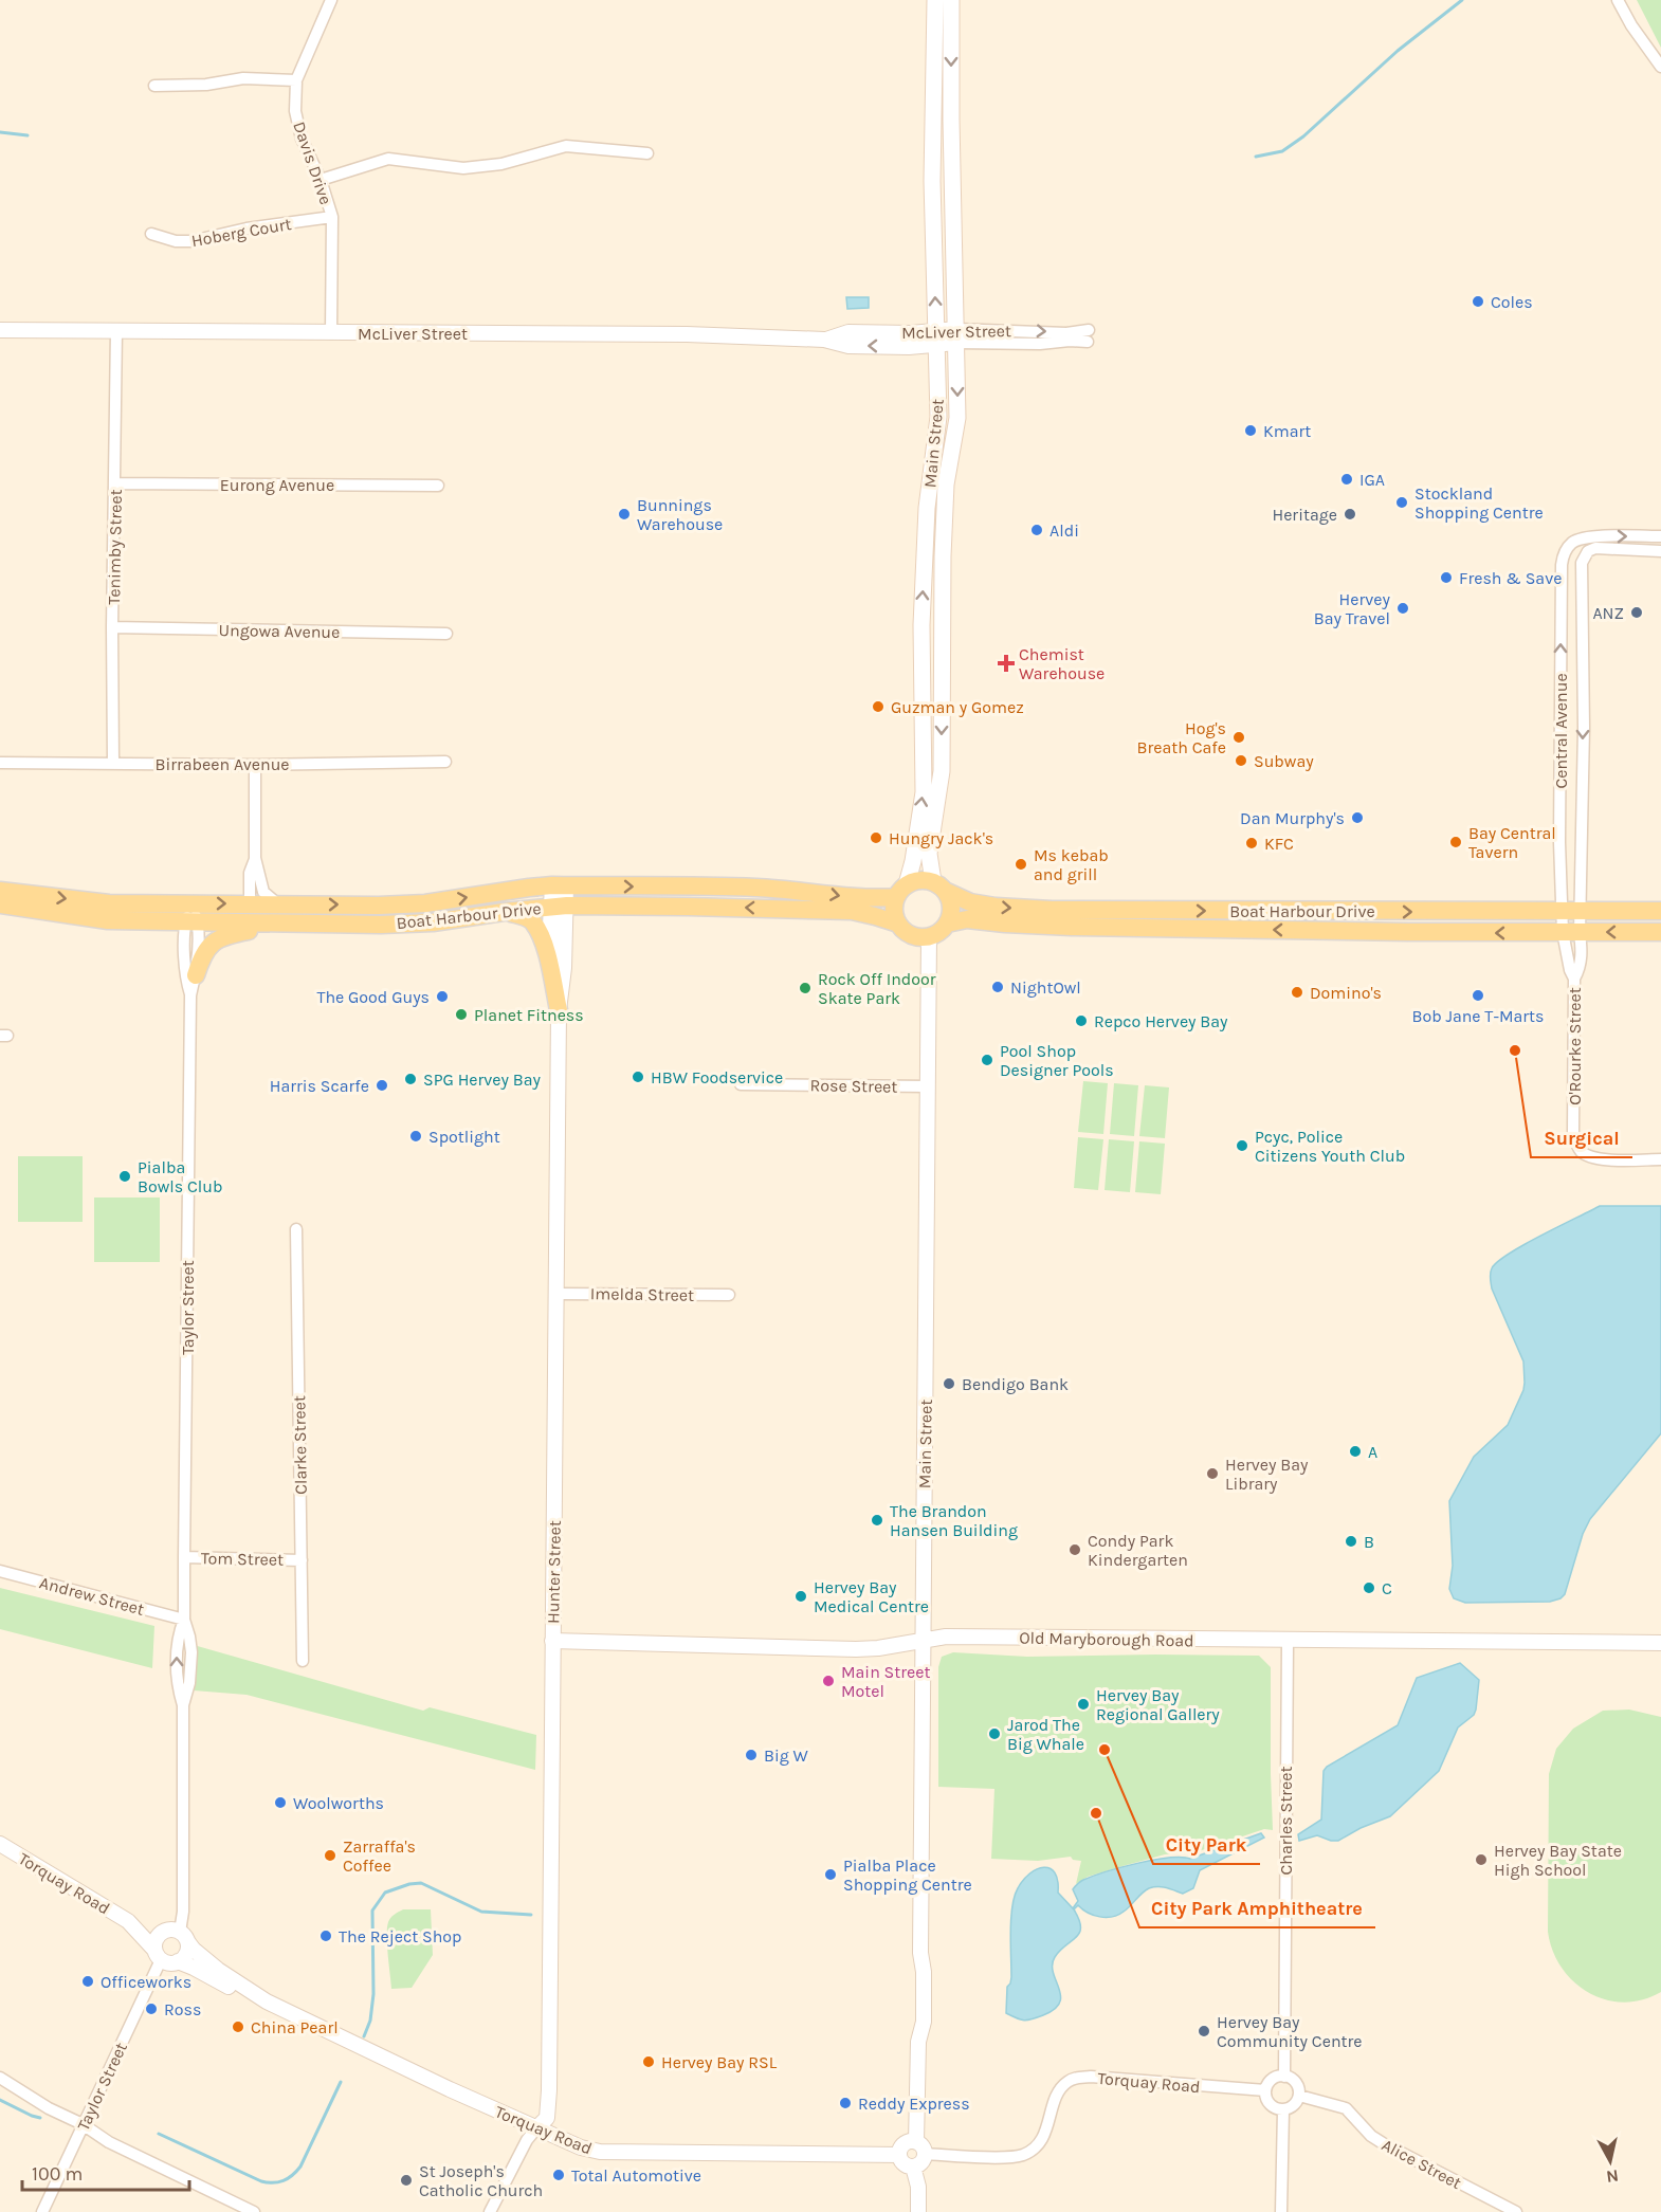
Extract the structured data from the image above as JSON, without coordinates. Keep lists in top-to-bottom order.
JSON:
{
  "streets": {
    "main road": ["Main Street", "Boat Harbour Drive"],
    "street": [
      "Davis Drive",
      "Hoberg Court",
      "McLiver Street",
      "Eurong Avenue",
      "Tenimby Street",
      "Ungowa Avenue",
      "Central Avenue",
      "Birrabeen Avenue",
      "O'Rourke Street",
      "Rose Street",
      "Imelda Street",
      "Taylor Street",
      "Clarke Street",
      "Tom Street",
      "Hunter Street",
      "Andrew Street",
      "Old Maryborough Road",
      "Charles Street",
      "Torquay Road",
      "Alice Street"
    ]
  },
  "crossings": [
    ["Davis Drive", "Hoberg Court"],
    ["Davis Drive", "McLiver Street"],
    ["McLiver Street", "Main Street"],
    ["McLiver Street", "Tenimby Street"],
    ["Main Street", "Boat Harbour Drive"],
    ["Main Street", "Rose Street"],
    ["Main Street", "Old Maryborough Road"],
    ["Main Street", "Torquay Road"],
    ["Eurong Avenue", "Tenimby Street"],
    ["Tenimby Street", "Ungowa Avenue"],
    ["Tenimby Street", "Birrabeen Avenue"],
    ["Central Avenue", "Boat Harbour Drive"],
    ["Central Avenue", "O'Rourke Street"],
    ["Boat Harbour Drive", "O'Rourke Street"],
    ["Boat Harbour Drive", "Taylor Street"],
    ["Boat Harbour Drive", "Hunter Street"],
    ["Imelda Street", "Hunter Street"],
    ["Taylor Street", "Tom Street"],
    ["Taylor Street", "Andrew Street"],
    ["Taylor Street", "Torquay Road"],
    ["Clarke Street", "Tom Street"],
    ["Hunter Street", "Old Maryborough Road"],
    ["Hunter Street", "Torquay Road"],
    ["Old Maryborough Road", "Charles Street"],
    ["Charles Street", "Torquay Road"],
    ["Charles Street", "Alice Street"],
    ["Torquay Road", "Alice Street"]
  ],
  "places": {
    "other": [
      "Coles",
      "Kmart",
      "IGA",
      "Stockland Shopping Centre",
      "Bunnings Warehouse",
      "Heritage",
      "Aldi",
      "Fresh & Save",
      "Hervey Bay Travel",
      "ANZ",
      "Guzman y Gomez",
      "Hog's Breath Cafe",
      "Subway",
      "Dan Murphy's",
      "Hungry Jack's",
      "Bay Central Tavern",
      "KFC",
      "Ms kebab and grill",
      "NightOwl",
      "Rock Off Indoor Skate Park",
      "Domino's",
      "Bob Jane T-Marts",
      "The Good Guys",
      "Planet Fitness",
      "Repco Hervey Bay",
      "Surgical",
      "Pool Shop Designer Pools",
      "HBW Foodservice",
      "SPG Hervey Bay",
      "Harris Scarfe",
      "Spotlight",
      "Pcyc, Police Citizens Youth Club",
      "Pialba Bowls Club",
      "Bendigo Bank",
      "A",
      "Hervey Bay Library",
      "The Brandon Hansen Building",
      "B",
      "Condy Park Kindergarten",
      "C",
      "Hervey Bay Medical Centre",
      "Main Street Motel",
      "Hervey Bay Regional Gallery",
      "Jarod The Big Whale",
      "City Park",
      "Big W",
      "Woolworths",
      "City Park Amphitheatre",
      "Zarraffa's Coffee",
      "Hervey Bay State High School",
      "Pialba Place Shopping Centre",
      "The Reject Shop",
      "Officeworks",
      "Ross",
      "China Pearl",
      "Hervey Bay Community Centre",
      "Hervey Bay RSL",
      "Reddy Express",
      "Total Automotive",
      "St Joseph's Catholic Church"
    ],
    "health": ["Chemist Warehouse"]
  },
  "scale_bar": "100 m",
  "north": "bottom"
}
